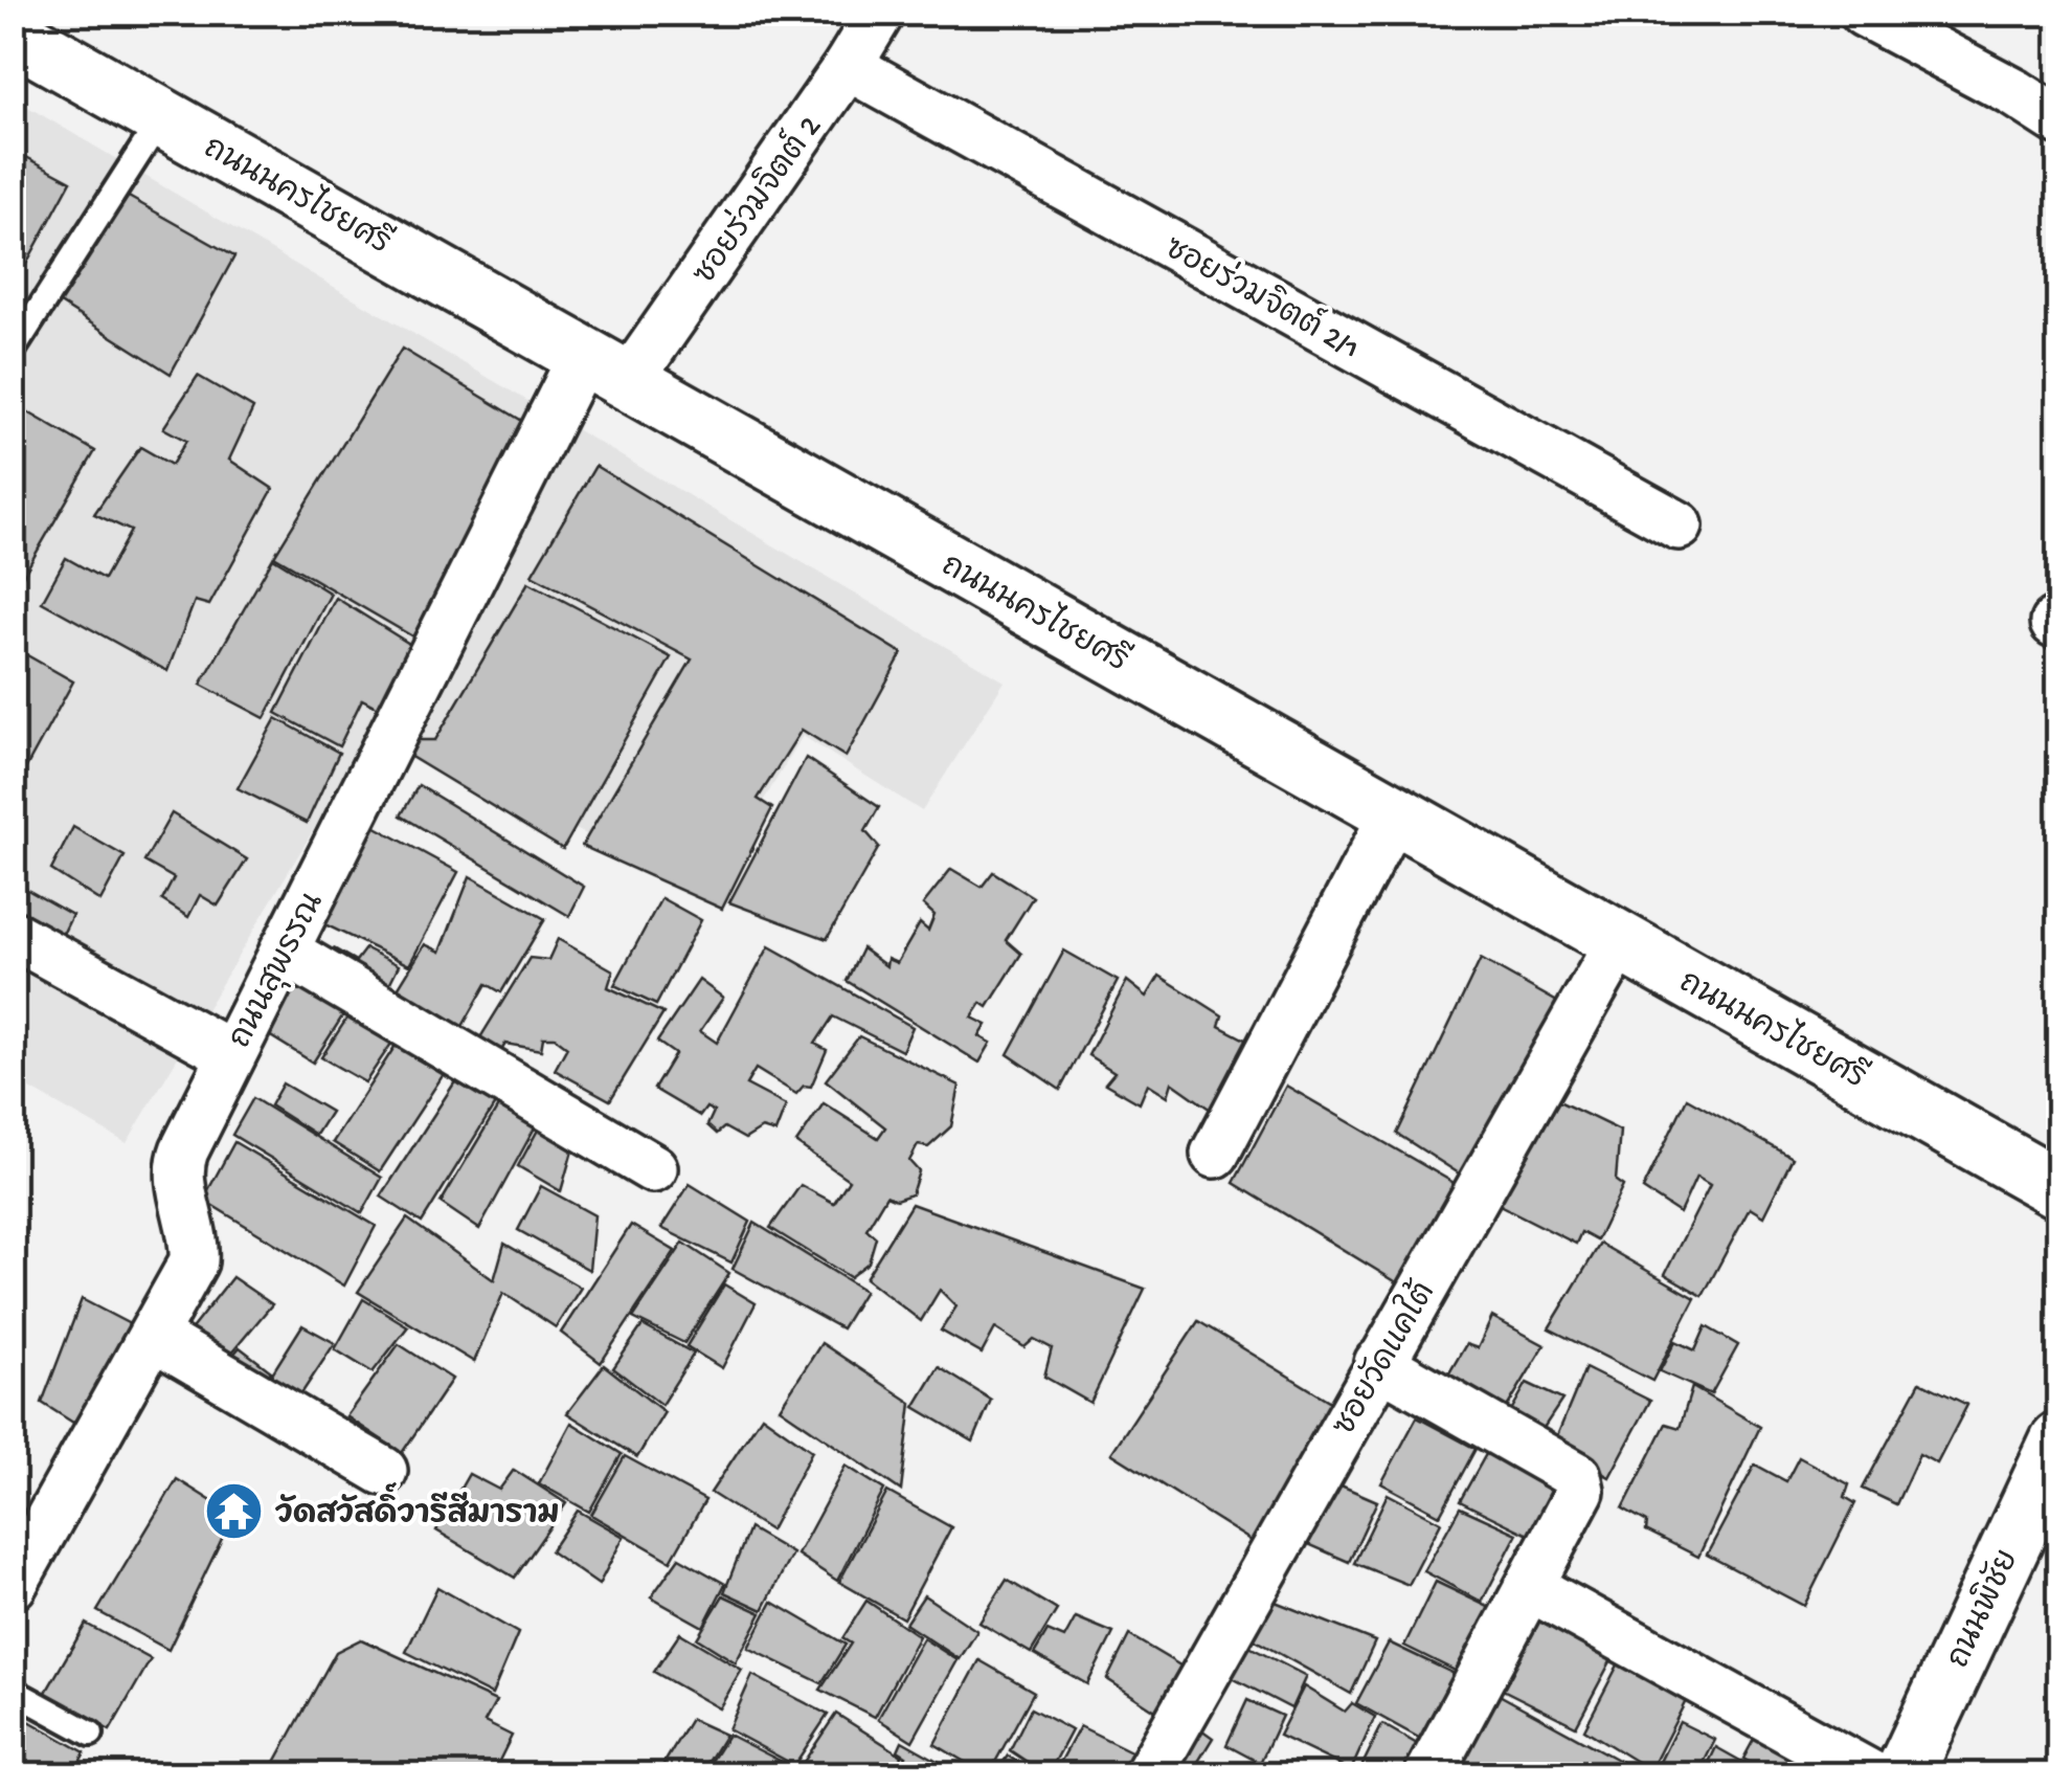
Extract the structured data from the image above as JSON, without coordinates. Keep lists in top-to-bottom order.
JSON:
{
  "streets": {
    "main road": ["ถนนนครไชยศรี", "ถนนพิชัย"],
    "street": [
      "ซอยร่วมจิตต์ 2",
      "ซอยร่วมจิตต์ 2/1",
      "ถนนสุพรรณ",
      "ซอยวัดแคใต้"
    ]
  },
  "crossings": [
    ["ถนนนครไชยศรี", "ซอยร่วมจิตต์ 2"],
    ["ถนนนครไชยศรี", "ถนนสุพรรณ"],
    ["ถนนนครไชยศรี", "ซอยวัดแคใต้"],
    ["ซอยร่วมจิตต์ 2", "ซอยร่วมจิตต์ 2/1"],
    ["ซอยร่วมจิตต์ 2", "ถนนสุพรรณ"]
  ],
  "places": {
    "temple": ["วัดสวัสดิ์วารีสีมาราม"]
  }
}
